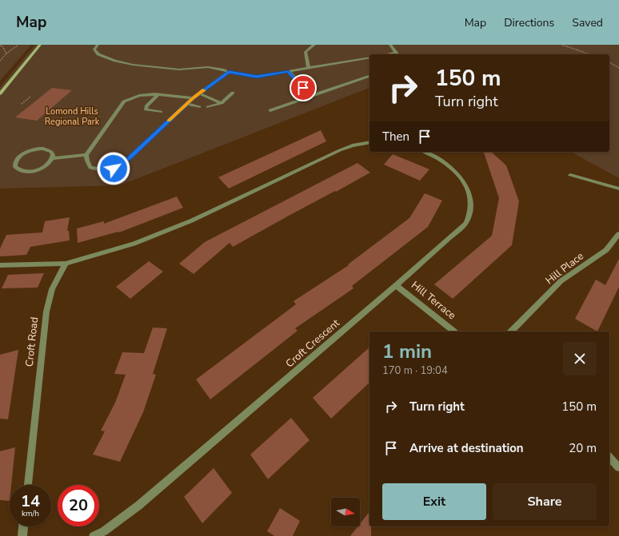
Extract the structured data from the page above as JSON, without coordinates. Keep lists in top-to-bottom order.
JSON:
{
  "streets": {
    "street": [
      "Hill Place",
      "Hill Terrace",
      "Croft Road",
      "Croft Crescent"
    ]
  },
  "crossings": [
    ["Hill Terrace", "Croft Crescent"]
  ],
  "parks": ["Lomond Hills Regional Park"],
  "north": "right",
  "page": {
    "header": "Map",
    "nav": ["Map", "Directions", "Saved"],
    "turn": ["150 m", "Turn right"],
    "then": "Then",
    "heading": ["1 min", "170 m · 19:04"],
    "list": [
      {
        "name": "Turn right",
        "value": "150 m"
      },
      {
        "name": "Arrive at destination",
        "value": "20 m"
      }
    ],
    "buttons": ["Exit", "Share"],
    "speed": "14 km/h",
    "limit": "20"
  }
}
